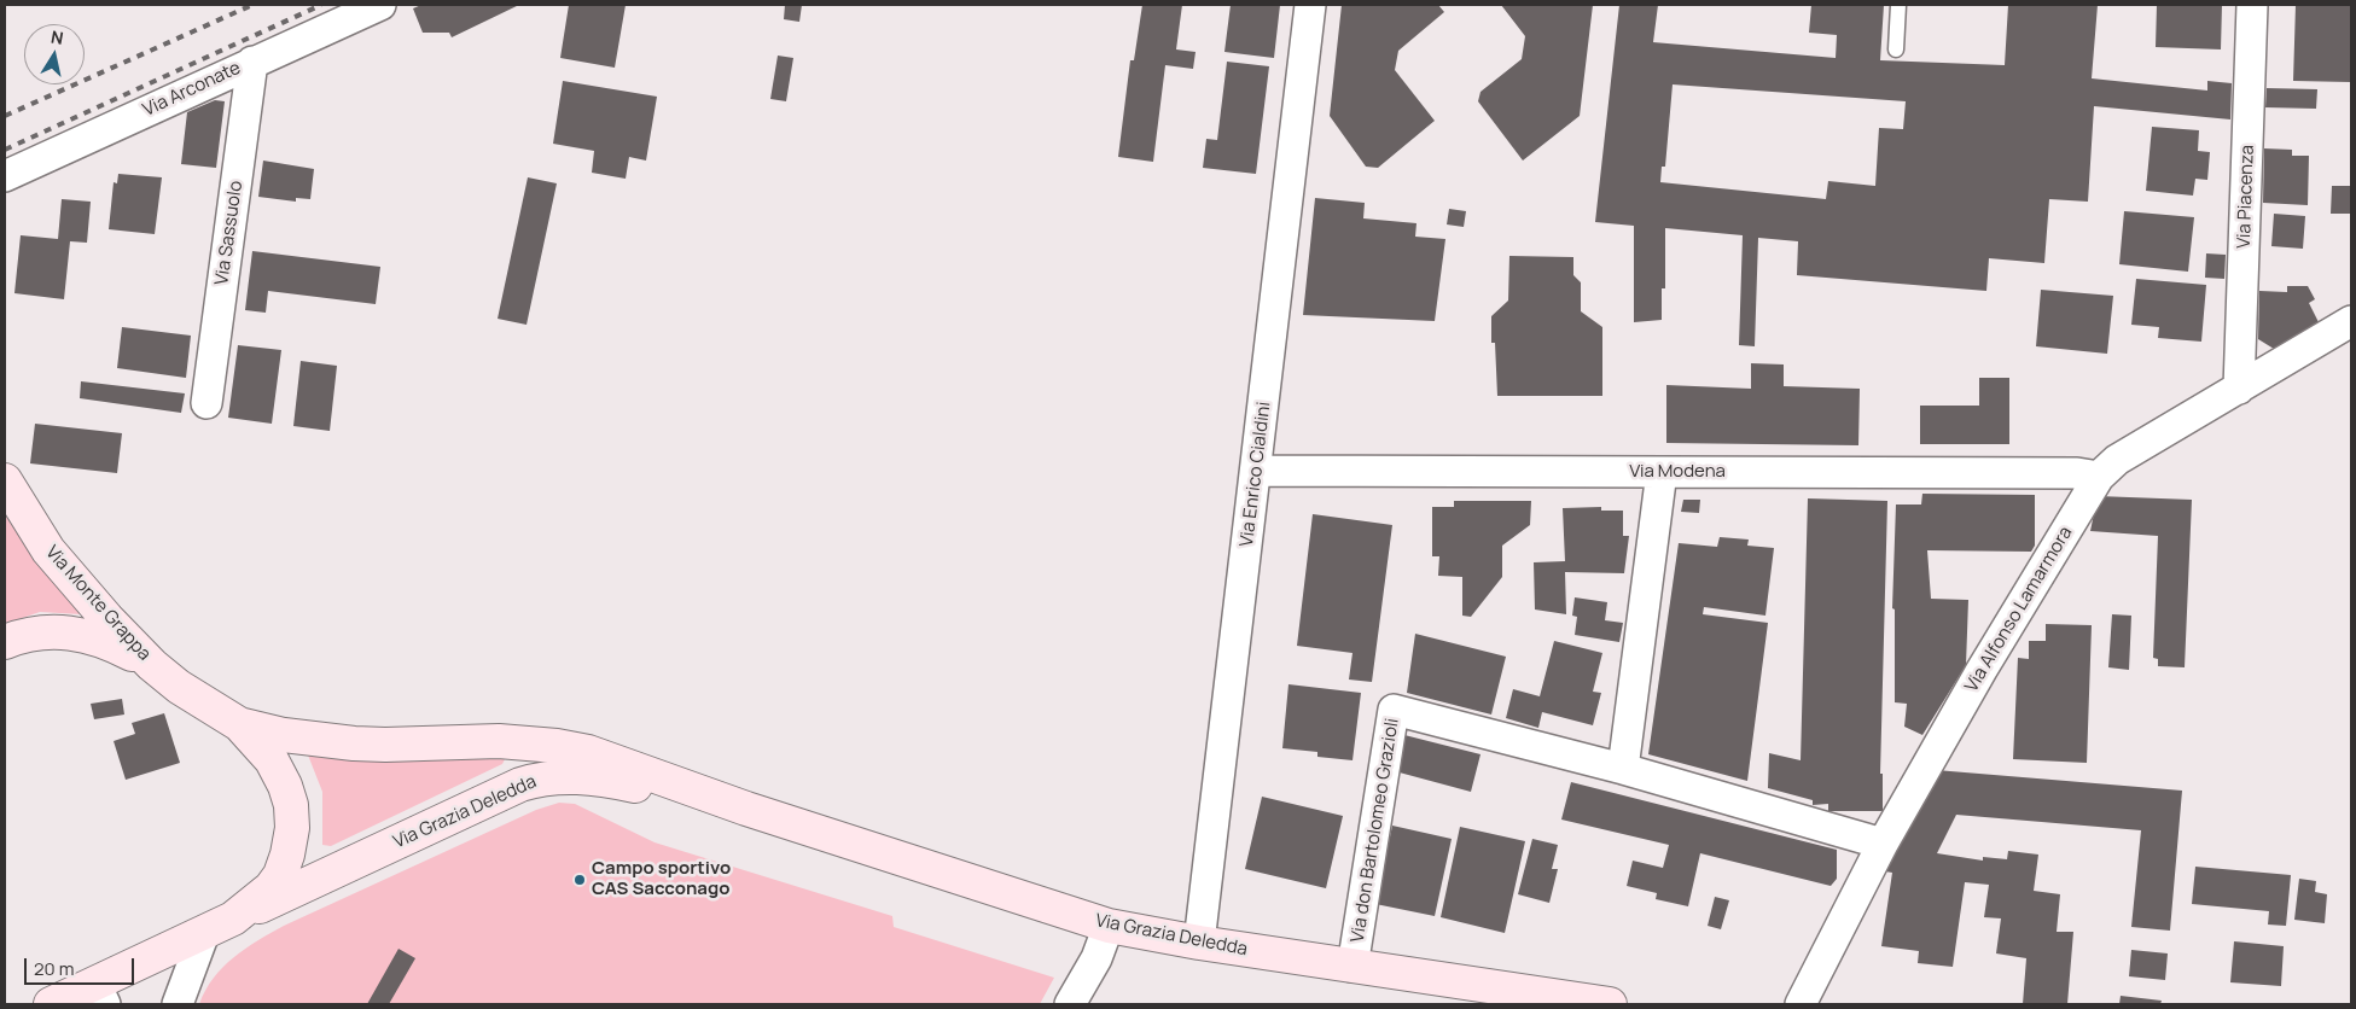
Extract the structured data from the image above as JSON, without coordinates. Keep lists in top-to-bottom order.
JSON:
{
  "streets": {
    "main road": ["Via Monte Grappa", "Via Grazia Deledda"],
    "street": [
      "Via Arconate",
      "Via Piacenza",
      "Via Sassuolo",
      "Via Modena",
      "Via Enrico Cialdini",
      "Via Alfonso Lamarmora",
      "Via don Bartolomeo Grazioli"
    ]
  },
  "crossings": [
    ["Via Arconate", "Via Sassuolo"],
    ["Via Piacenza", "Via Alfonso Lamarmora"],
    ["Via Modena", "Via Enrico Cialdini"],
    ["Via Modena", "Via Alfonso Lamarmora"],
    ["Via Enrico Cialdini", "Via Grazia Deledda"],
    ["Via Monte Grappa", "Via Grazia Deledda"],
    ["Via Alfonso Lamarmora", "Via don Bartolomeo Grazioli"],
    ["Via Grazia Deledda", "Via don Bartolomeo Grazioli"]
  ],
  "places": ["Campo sportivo CAS Sacconago"],
  "scale_bar": "20 m",
  "north": "top"
}
